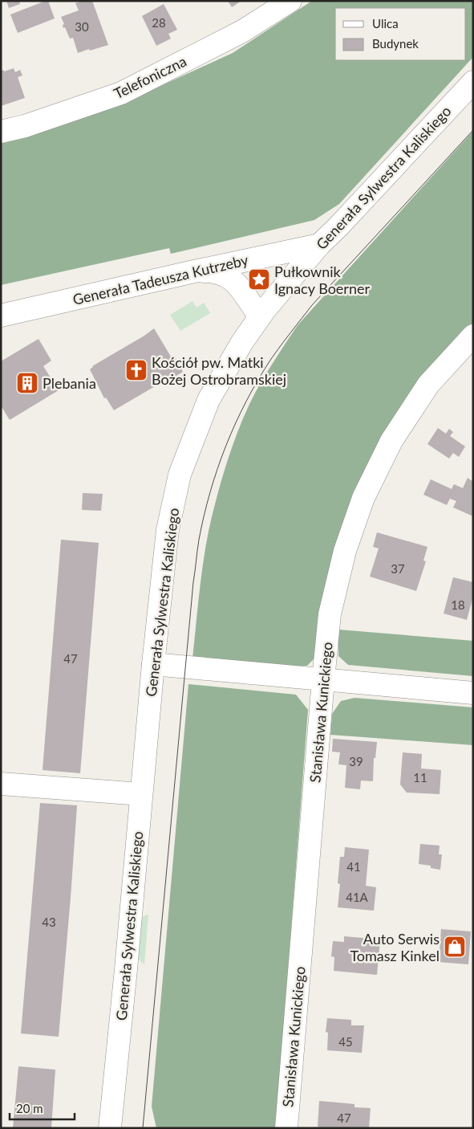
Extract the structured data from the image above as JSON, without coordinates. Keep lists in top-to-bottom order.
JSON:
{
  "streets": {
    "street": [
      "Telefoniczna",
      "Generała Sylwestra Kaliskiego",
      "Generała Tadeusza Kutrzeby",
      "Stanisława Kunickiego"
    ]
  },
  "crossings": [
    ["Generała Sylwestra Kaliskiego", "Generała Tadeusza Kutrzeby"]
  ],
  "places": {
    "place": ["Pułkownik Ignacy Boerner"],
    "church": ["Kościół pw. Matki Bożej Ostrobramskiej"],
    "building": ["Plebania"],
    "shop": ["Auto Serwis Tomasz Kinkel"]
  },
  "house_numbers": [
    "28",
    "30",
    "37",
    "18",
    "47",
    "39",
    "11",
    "41",
    "41A",
    "43",
    "45",
    "47"
  ],
  "legend": ["Ulica", "Budynek"],
  "scale_bar": "20 m"
}
